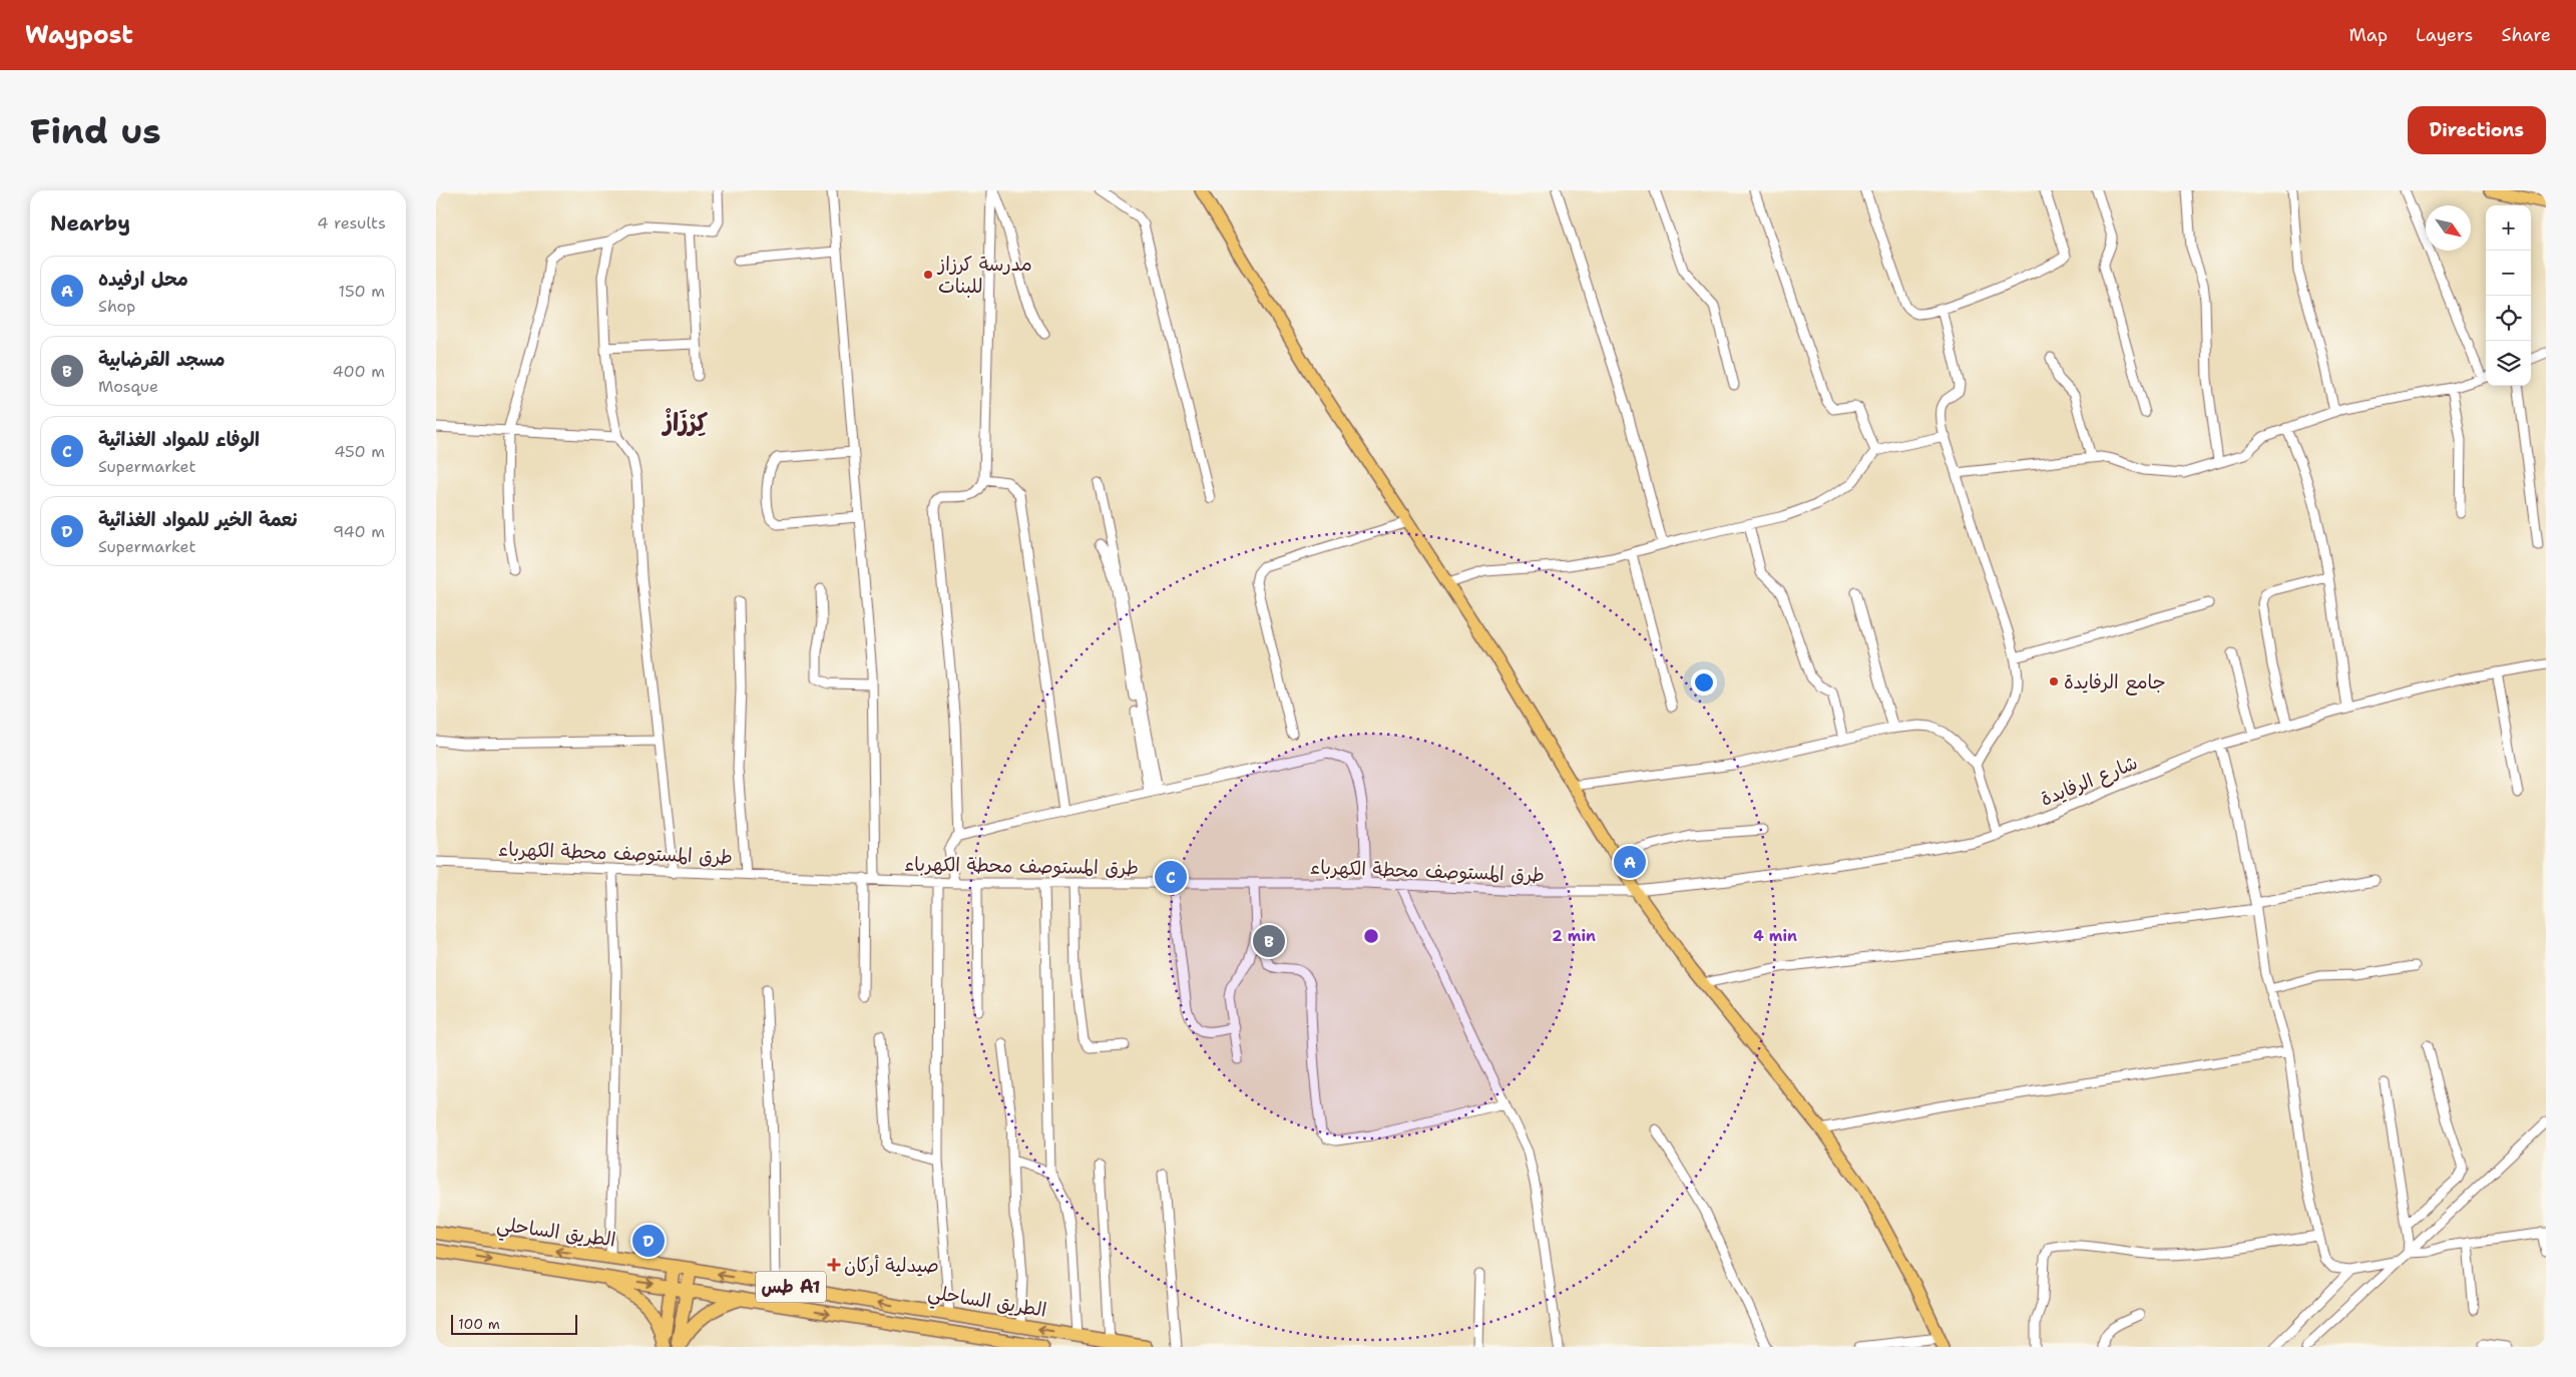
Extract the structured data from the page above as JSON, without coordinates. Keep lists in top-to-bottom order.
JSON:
{
  "streets": {
    "highway": ["الطريق الساحلي", "طس A1"],
    "street": ["شارع الرفايدة", "طرق المستوصف محطة الكهرباء"]
  },
  "crossings": [
    ["شارع الرفايدة", "طرق المستوصف محطة الكهرباء"]
  ],
  "districts": ["كِرْزَازْ"],
  "places": {
    "other": ["مدرسة كرزاز للبنات", "جامع الرفايدة"],
    "health": ["صيدلية أركان"]
  },
  "scale_bar": "100 m",
  "north": "bottom right",
  "page": {
    "header": "Waypost",
    "nav": ["Map", "Layers", "Share"],
    "buttons": "Directions",
    "title": "Find us",
    "heading": ["Nearby", "4 results"],
    "map_buttons": ["+", "−"],
    "list": [
      {
        "mark": "A",
        "name": "محل ارفيده",
        "note": "Shop",
        "value": "150 m"
      },
      {
        "mark": "B",
        "name": "مسجد القرضابية",
        "note": "Mosque",
        "value": "400 m"
      },
      {
        "mark": "C",
        "name": "الوفاء للمواد الغذائية",
        "note": "Supermarket",
        "value": "450 m"
      },
      {
        "mark": "D",
        "name": "نعمة الخير للمواد الغذائية",
        "note": "Supermarket",
        "value": "940 m"
      }
    ],
    "pins": [
      "A",
      "C",
      "B",
      "D"
    ],
    "scale": "100 m"
  },
  "rings": ["2 min", "4 min"]
}
